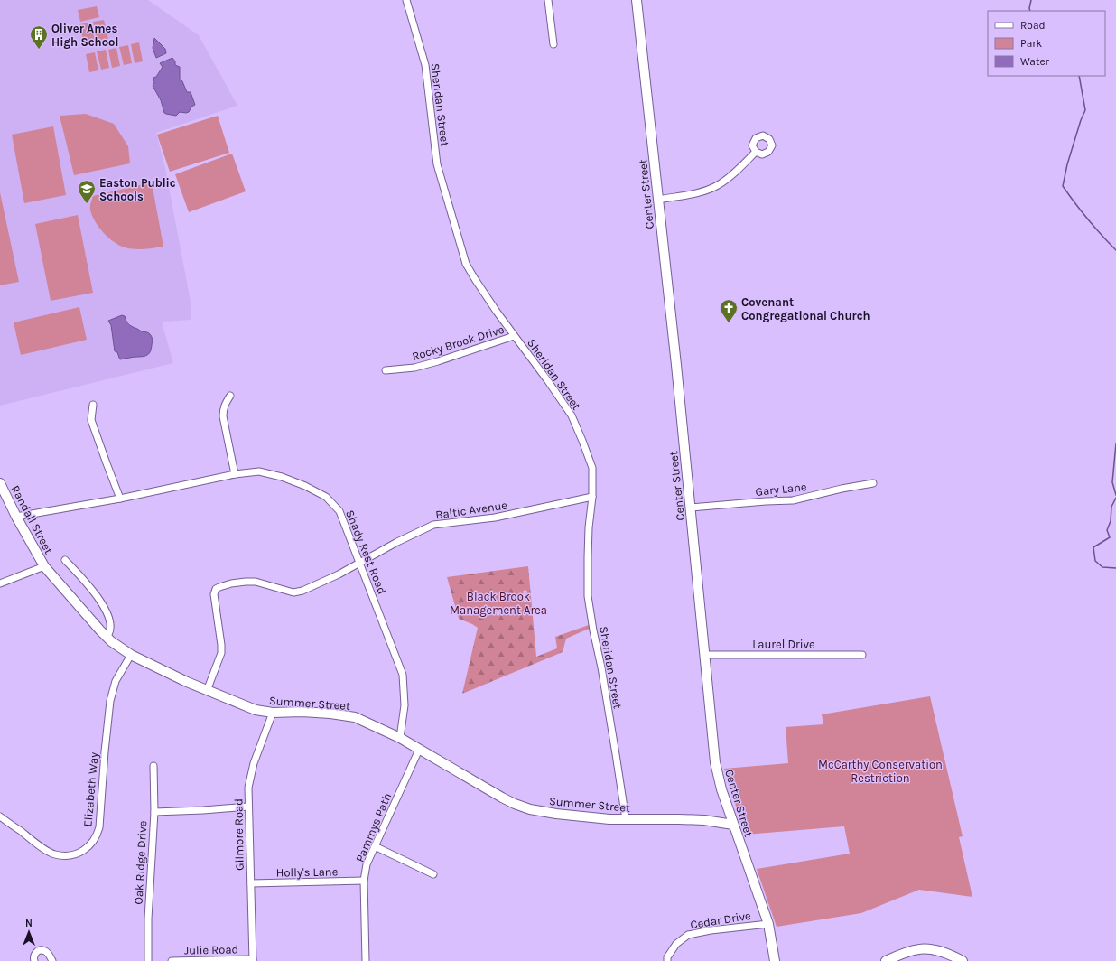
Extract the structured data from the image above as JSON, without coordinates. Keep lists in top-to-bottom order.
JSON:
{
  "streets": {
    "main road": ["Center Street", "Randall Street", "Summer Street"],
    "street": [
      "Sheridan Street",
      "Rocky Brook Drive",
      "Gary Lane",
      "Baltic Avenue",
      "Shady Rest Road",
      "Laurel Drive",
      "Elizabeth Way",
      "Pammys Path",
      "Gilmore Road",
      "Oak Ridge Drive",
      "Holly's Lane",
      "Cedar Drive",
      "Julie Road"
    ]
  },
  "crossings": [
    ["Sheridan Street", "Rocky Brook Drive"],
    ["Sheridan Street", "Baltic Avenue"],
    ["Sheridan Street", "Summer Street"],
    ["Center Street", "Gary Lane"],
    ["Center Street", "Laurel Drive"],
    ["Center Street", "Summer Street"],
    ["Center Street", "Cedar Drive"],
    ["Baltic Avenue", "Shady Rest Road"],
    ["Baltic Avenue", "Summer Street"],
    ["Randall Street", "Shady Rest Road"],
    ["Randall Street", "Summer Street"],
    ["Shady Rest Road", "Summer Street"],
    ["Summer Street", "Elizabeth Way"],
    ["Summer Street", "Pammys Path"],
    ["Summer Street", "Gilmore Road"],
    ["Pammys Path", "Holly's Lane"],
    ["Gilmore Road", "Holly's Lane"],
    ["Gilmore Road", "Julie Road"]
  ],
  "parks": ["Black Brook Management Area", "McCarthy Conservation Restriction"],
  "places": {
    "building": ["Oliver Ames High School"],
    "school or university": ["Easton Public Schools"],
    "church": ["Covenant Congregational Church"]
  },
  "legend": ["Road", "Park", "Water"],
  "north": "top"
}
